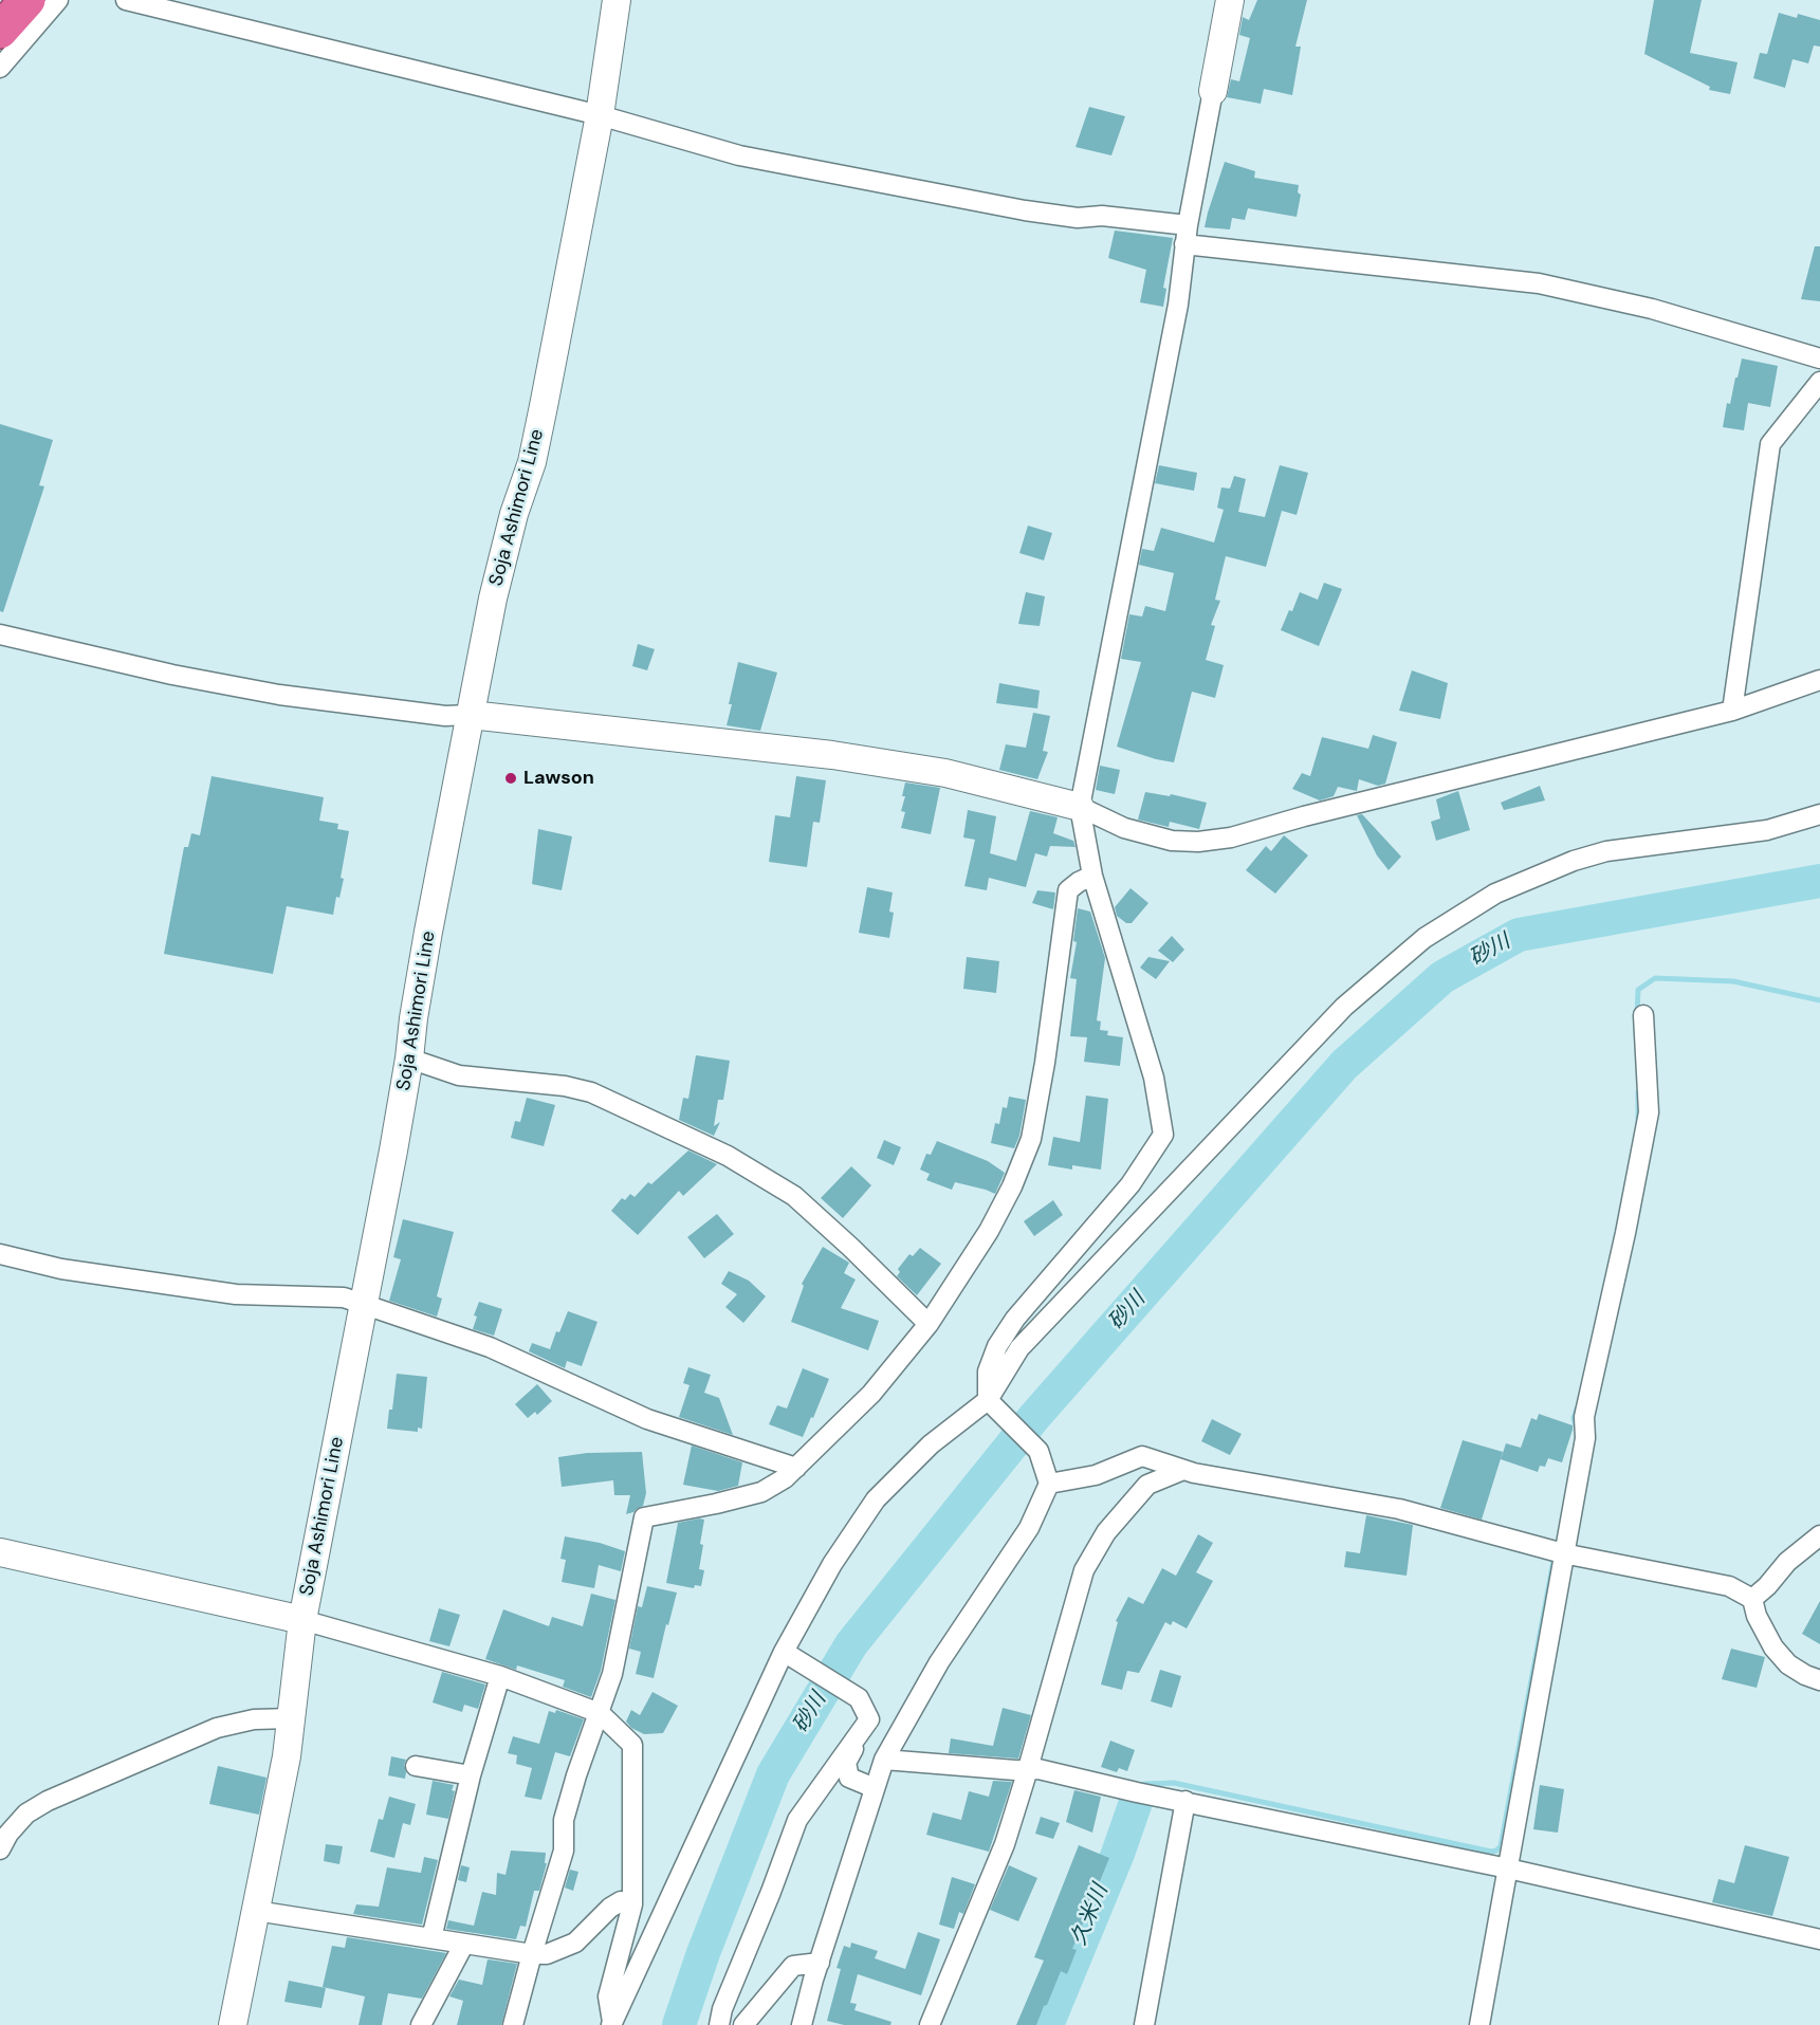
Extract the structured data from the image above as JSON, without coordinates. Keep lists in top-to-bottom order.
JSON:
{
  "streets": {
    "main road": ["Soja Ashimori Line"]
  },
  "water": ["砂川", "久米川"],
  "places": ["Lawson"]
}
